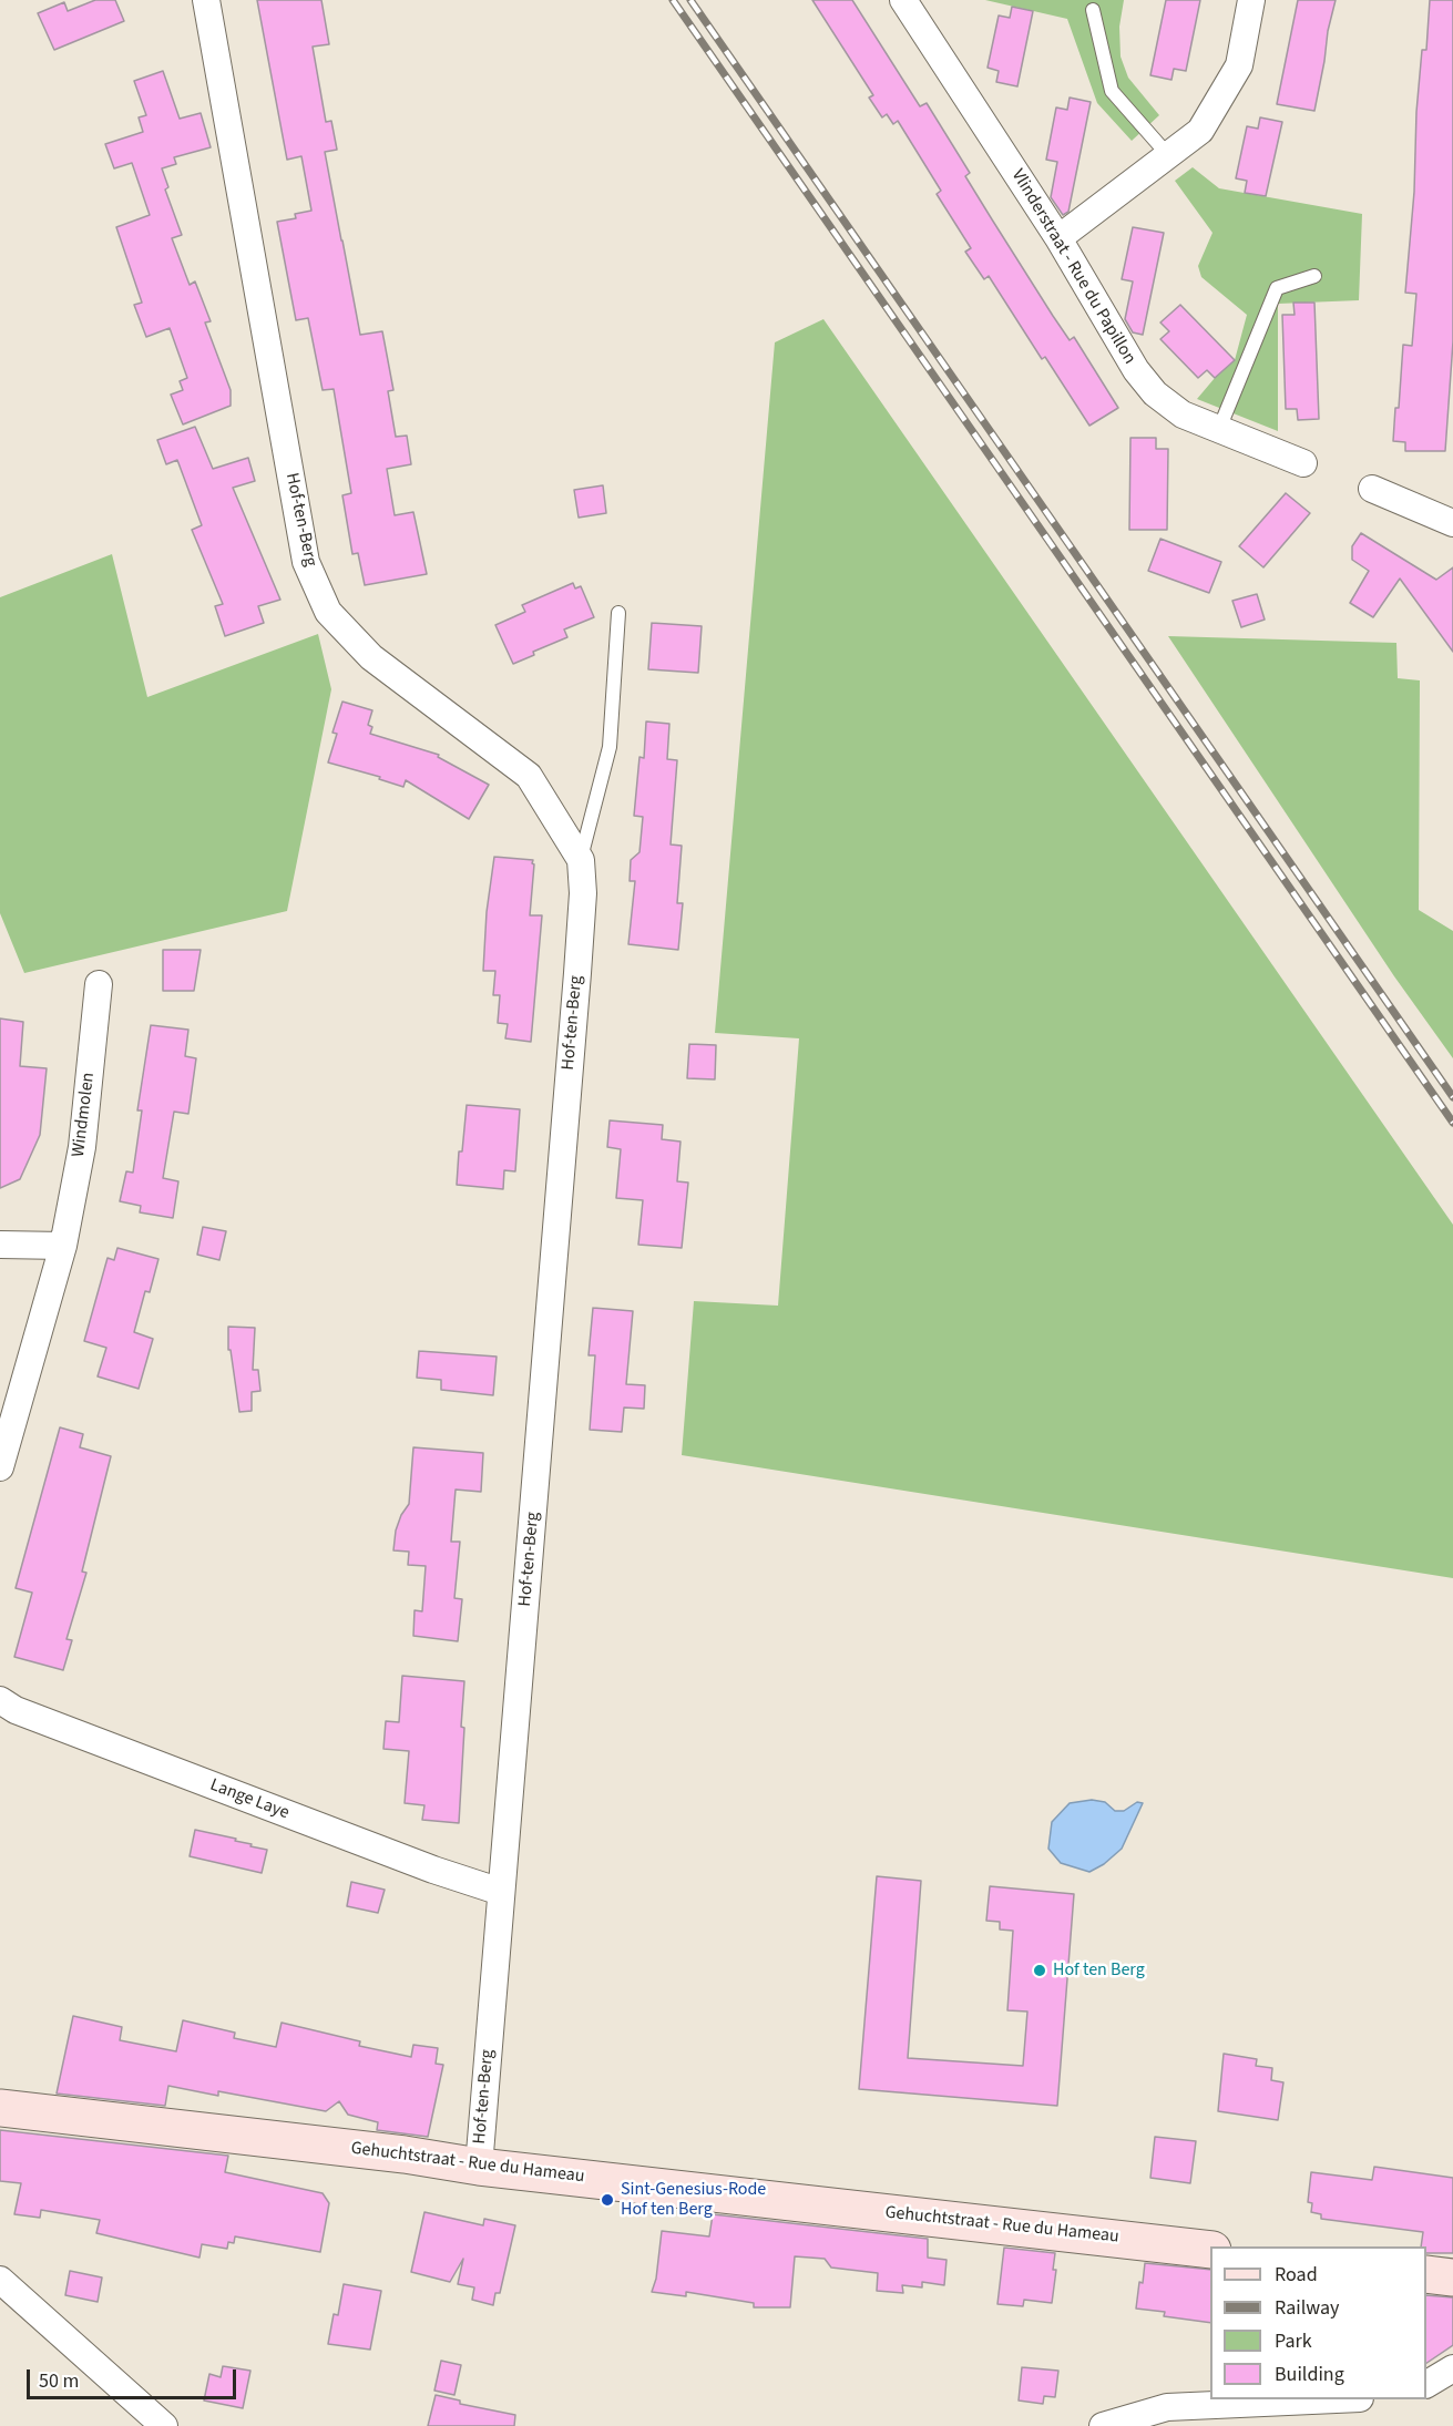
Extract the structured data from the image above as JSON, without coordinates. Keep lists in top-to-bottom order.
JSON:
{
  "streets": {
    "street": [
      "Vlinderstraat - Rue du Papillon",
      "Hof-ten-Berg",
      "Windmolen",
      "Lange Laye",
      "Gehuchtstraat - Rue du Hameau"
    ]
  },
  "crossings": [
    ["Hof-ten-Berg", "Lange Laye"],
    ["Hof-ten-Berg", "Gehuchtstraat - Rue du Hameau"]
  ],
  "places": ["Hof ten Berg", "Sint-Genesius-Rode Hof ten Berg"],
  "legend": [
    "Road",
    "Railway",
    "Park",
    "Building"
  ],
  "scale_bar": "50 m"
}
